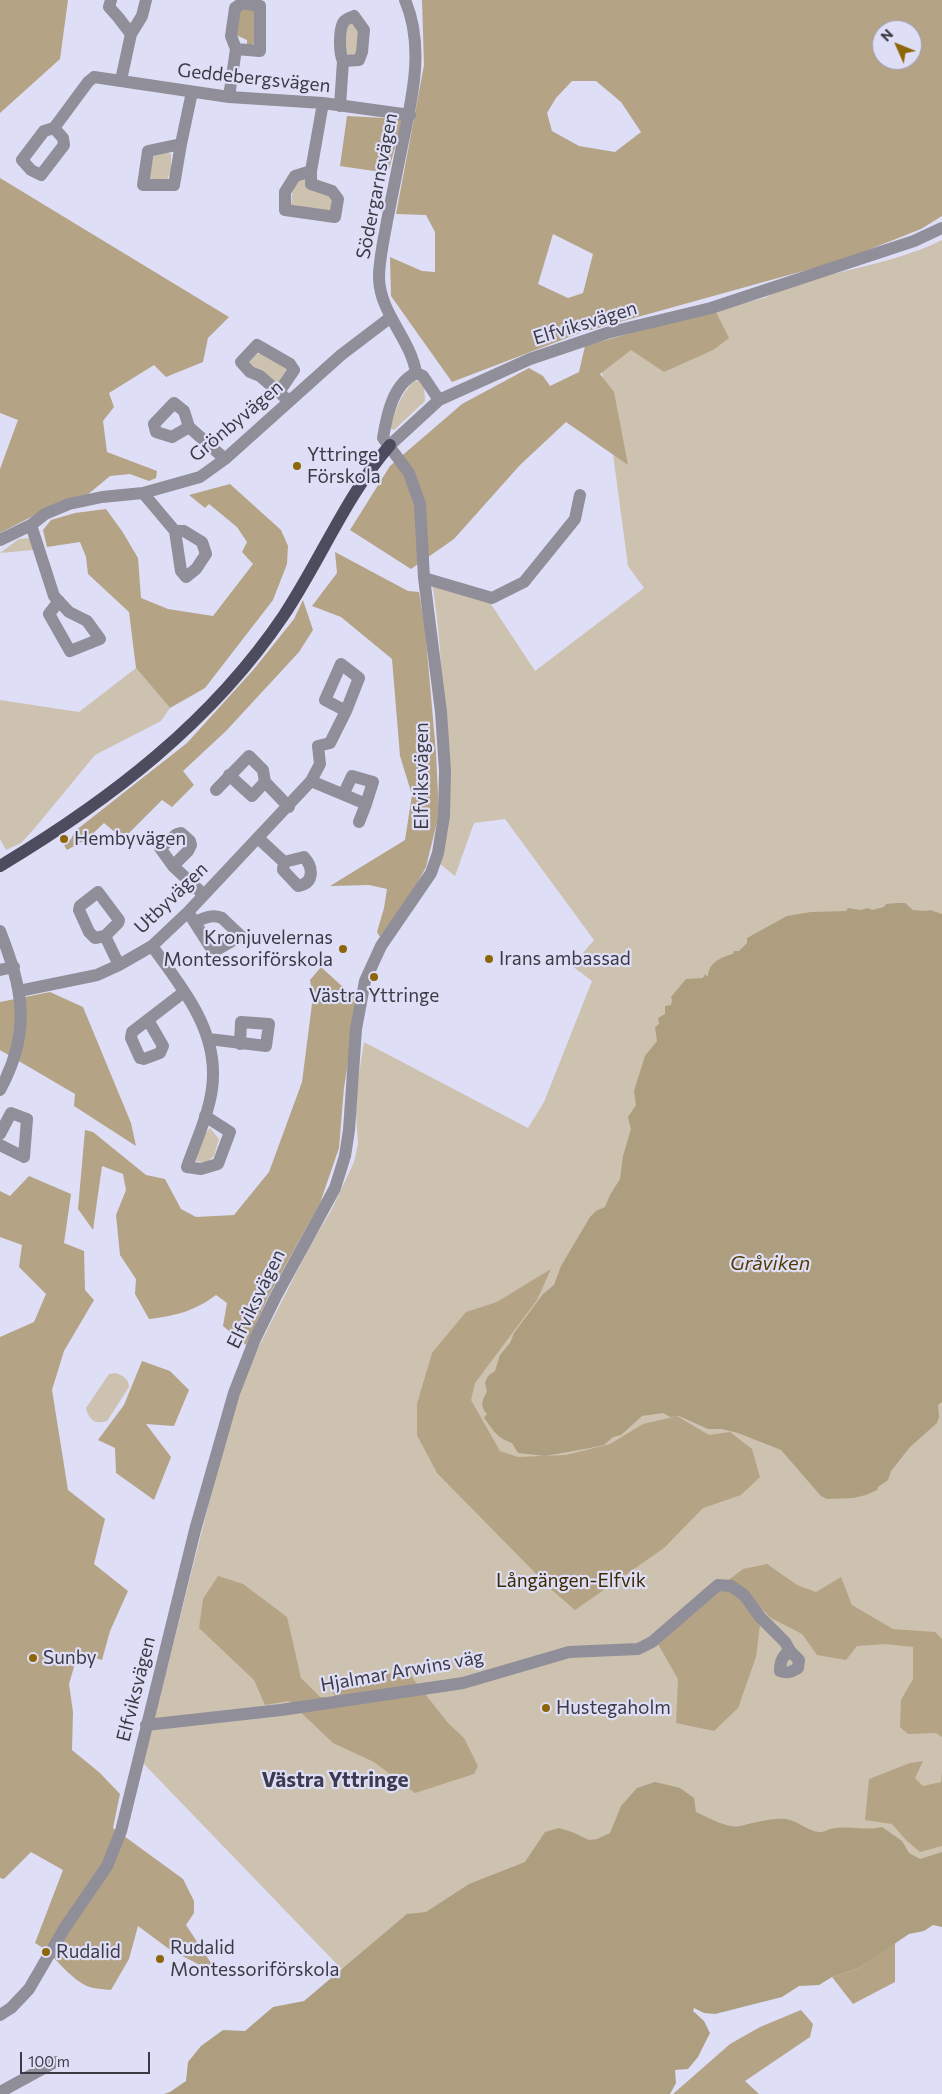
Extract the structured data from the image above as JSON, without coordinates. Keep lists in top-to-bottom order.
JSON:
{
  "streets": {
    "street": [
      "Geddebergsvägen",
      "Södergarnsvägen",
      "Elfviksvägen",
      "Grönbyvägen",
      "Utbyvägen",
      "Hjalmar Arwins väg"
    ]
  },
  "crossings": [
    ["Geddebergsvägen", "Södergarnsvägen"],
    ["Södergarnsvägen", "Elfviksvägen"],
    ["Södergarnsvägen", "Grönbyvägen"],
    ["Elfviksvägen", "Hjalmar Arwins väg"]
  ],
  "districts": ["Västra Yttringe"],
  "water": ["Gråviken"],
  "parks": ["Långängen-Elfvik"],
  "places": [
    "Yttringe Förskola",
    "Hembyvägen",
    "Kronjuvelernas Montessoriförskola",
    "Irans ambassad",
    "Västra Yttringe",
    "Sunby",
    "Hustegaholm",
    "Rudalid",
    "Rudalid Montessoriförskola"
  ],
  "scale_bar": "100 m",
  "north": "top left"
}
